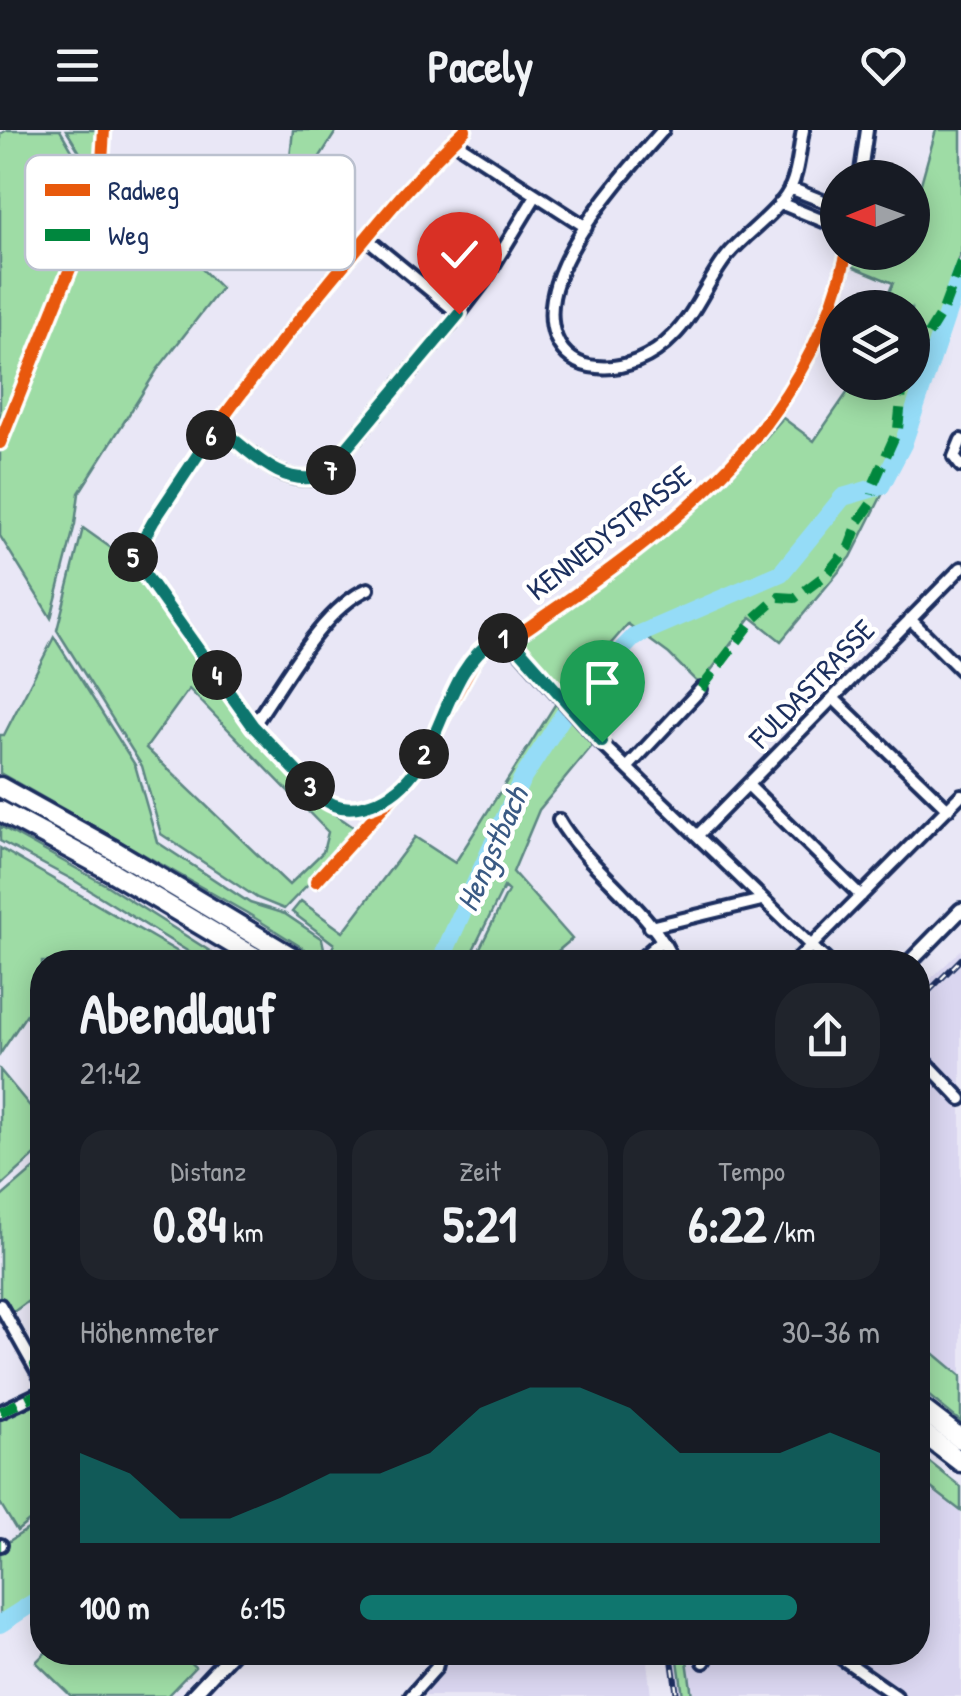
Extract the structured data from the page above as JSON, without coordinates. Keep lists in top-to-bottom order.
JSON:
{
  "streets": {
    "street": ["KENNEDYSTRASSE", "FULDASTRASSE"]
  },
  "water": ["Hengstbach"],
  "legend": ["Radweg", "Weg"],
  "north": "left",
  "page": {
    "header": "Pacely",
    "pins": [
      "6",
      "7",
      "5",
      "1",
      "4",
      "2",
      "3"
    ],
    "heading": ["Abendlauf", "21:42"],
    "stats": [
      ["Distanz", "0.84 km"],
      ["Zeit", "5:21"],
      ["Tempo", "6:22 /km"]
    ],
    "chart": ["Höhenmeter", "30–36 m"],
    "list": [
      {
        "name": "100 m",
        "note": "6:15"
      }
    ]
  }
}
